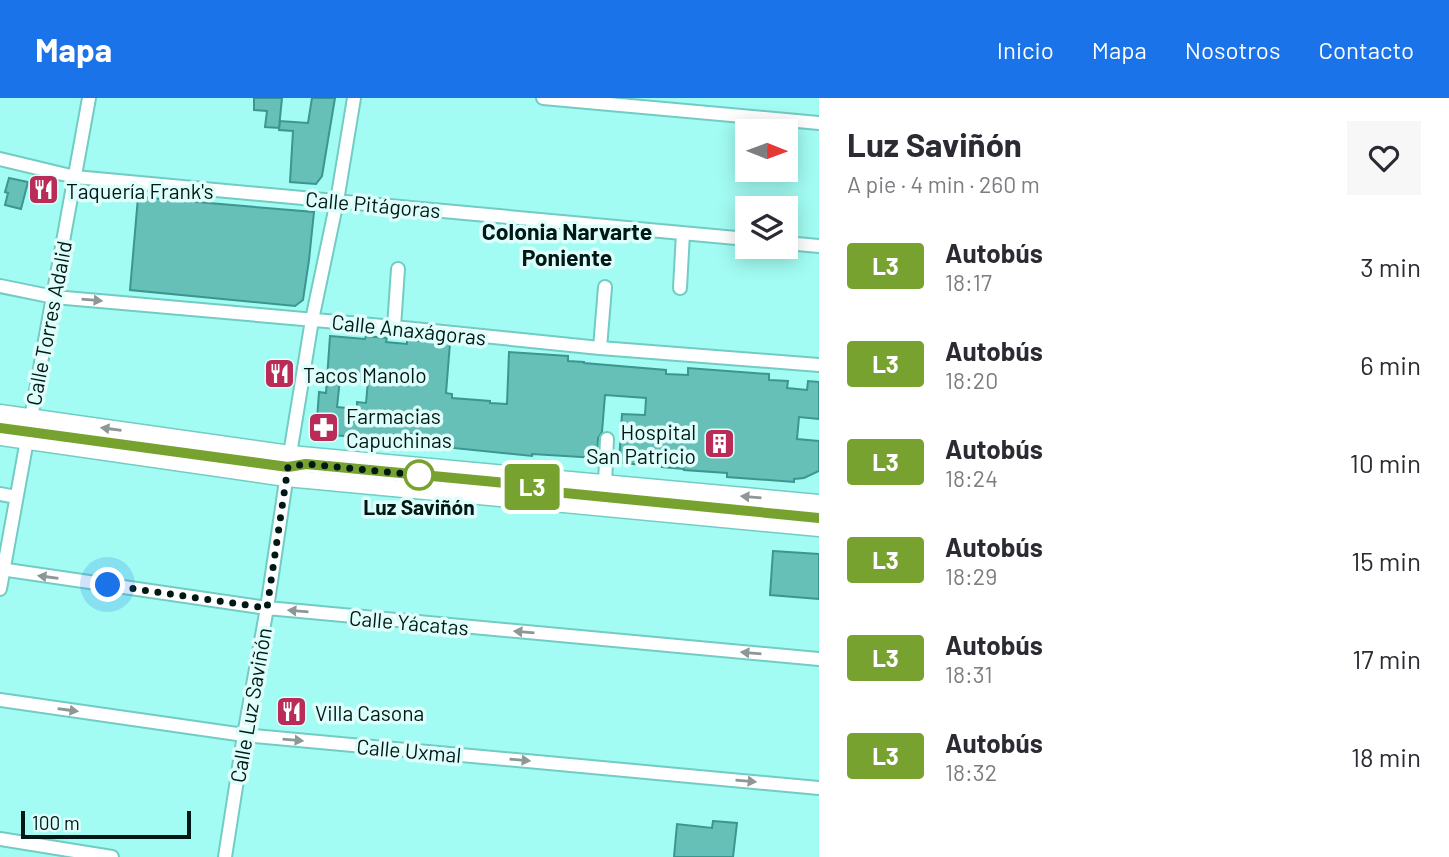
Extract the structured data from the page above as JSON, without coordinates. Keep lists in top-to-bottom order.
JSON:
{
  "streets": {
    "street": [
      "Calle Pitágoras",
      "Calle Torres Adalid",
      "Calle Anaxágoras",
      "Calle Yácatas",
      "Calle Luz Saviñón",
      "Calle Uxmal"
    ]
  },
  "crossings": [
    ["Calle Pitágoras", "Calle Torres Adalid"],
    ["Calle Pitágoras", "Calle Luz Saviñón"],
    ["Calle Torres Adalid", "Calle Anaxágoras"],
    ["Calle Torres Adalid", "Calle Yácatas"],
    ["Calle Anaxágoras", "Calle Luz Saviñón"],
    ["Calle Yácatas", "Calle Luz Saviñón"],
    ["Calle Luz Saviñón", "Calle Uxmal"]
  ],
  "one_way": ["Calle Yácatas", "Calle Uxmal"],
  "districts": ["Colonia Narvarte Poniente"],
  "places": {
    "restaurant": ["Taquería Frank's", "Tacos Manolo", "Villa Casona"],
    "pharmacy": ["Farmacias Capuchinas"],
    "building": ["Hospital San Patricio"],
    "other": ["Luz Saviñón"]
  },
  "lines": ["bus line L3"],
  "scale_bar": "100 m",
  "north": "right",
  "page": {
    "header": "Mapa",
    "nav": [
      "Inicio",
      "Mapa",
      "Nosotros",
      "Contacto"
    ],
    "on_map": "L3",
    "heading": ["Luz Saviñón", "A pie · 4 min · 260 m"],
    "list": [
      {
        "mark": "L3",
        "name": "Autobús",
        "note": "18:17",
        "value": "3 min"
      },
      {
        "mark": "L3",
        "name": "Autobús",
        "note": "18:20",
        "value": "6 min"
      },
      {
        "mark": "L3",
        "name": "Autobús",
        "note": "18:24",
        "value": "10 min"
      },
      {
        "mark": "L3",
        "name": "Autobús",
        "note": "18:29",
        "value": "15 min"
      },
      {
        "mark": "L3",
        "name": "Autobús",
        "note": "18:31",
        "value": "17 min"
      },
      {
        "mark": "L3",
        "name": "Autobús",
        "note": "18:32",
        "value": "18 min"
      }
    ],
    "scale": "100 m"
  }
}
